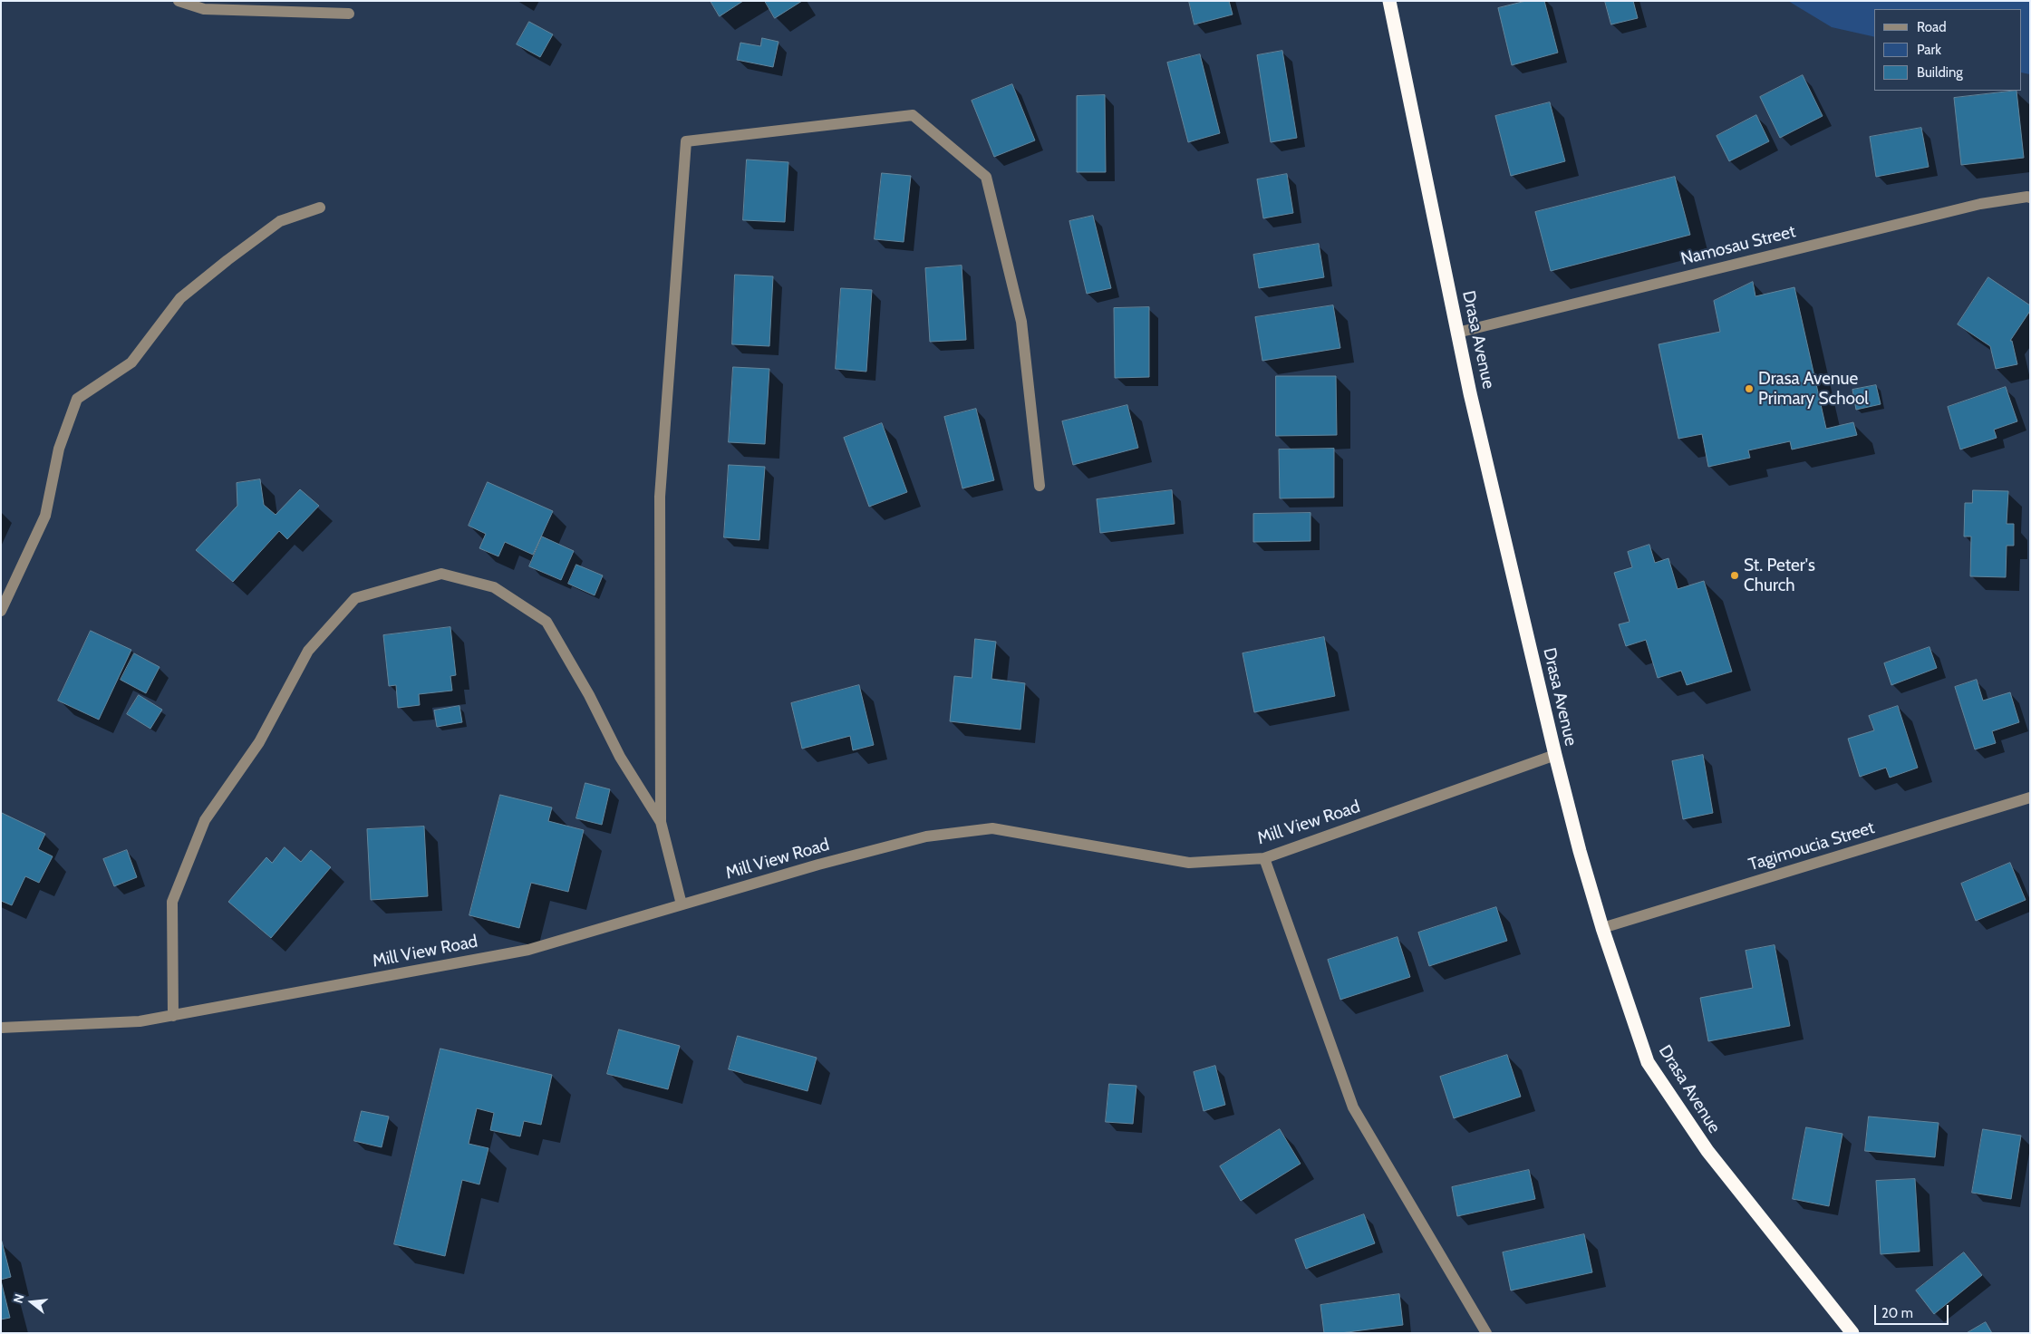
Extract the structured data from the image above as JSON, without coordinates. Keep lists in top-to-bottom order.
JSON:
{
  "streets": {
    "highway": ["Drasa Avenue"],
    "street": ["Namosau Street", "Mill View Road", "Tagimoucia Street"]
  },
  "crossings": [
    ["Namosau Street", "Drasa Avenue"],
    ["Drasa Avenue", "Mill View Road"],
    ["Drasa Avenue", "Tagimoucia Street"]
  ],
  "places": ["Drasa Avenue Primary School", "St. Peter's Church"],
  "legend": ["Road", "Park", "Building"],
  "scale_bar": "20 m",
  "north": "left"
}
